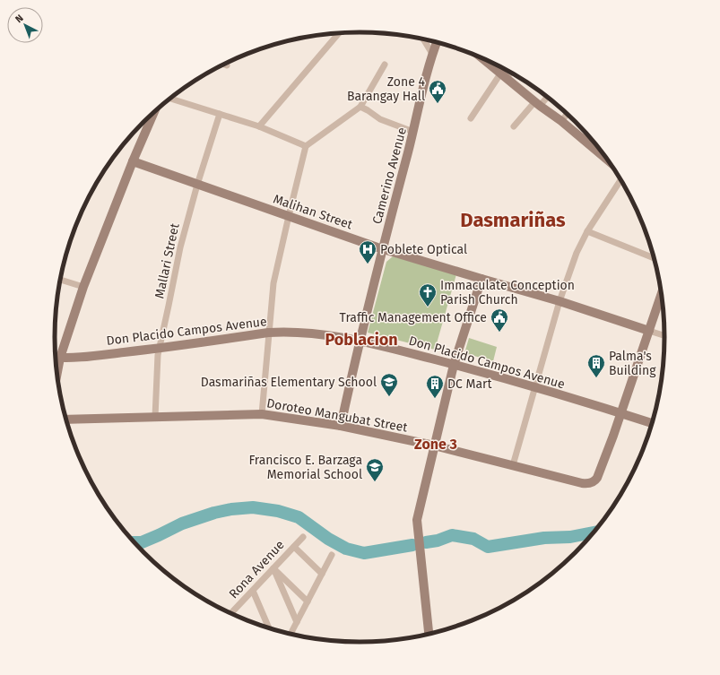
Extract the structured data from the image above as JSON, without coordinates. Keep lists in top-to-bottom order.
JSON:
{
  "streets": {
    "street": [
      "Camerino Avenue",
      "Malihan Street",
      "Mallari Street",
      "Don Placido Campos Avenue",
      "Doroteo Mangubat Street",
      "Rona Avenue"
    ]
  },
  "crossings": [
    ["Camerino Avenue", "Malihan Street"],
    ["Camerino Avenue", "Don Placido Campos Avenue"],
    ["Camerino Avenue", "Doroteo Mangubat Street"],
    ["Malihan Street", "Mallari Street"],
    ["Mallari Street", "Don Placido Campos Avenue"],
    ["Mallari Street", "Doroteo Mangubat Street"],
    ["Don Placido Campos Avenue", "Doroteo Mangubat Street"]
  ],
  "districts": ["Dasmariñas", "Poblacion", "Zone 3"],
  "places": {
    "public building": ["Zone 4 Barangay Hall", "Traffic Management Office"],
    "hospital": ["Poblete Optical"],
    "church": ["Immaculate Conception Parish Church"],
    "building": ["Palma's Building", "DC Mart"],
    "school or university": ["Dasmariñas Elementary School", "Francisco E. Barzaga Memorial School"]
  },
  "north": "top left"
}
